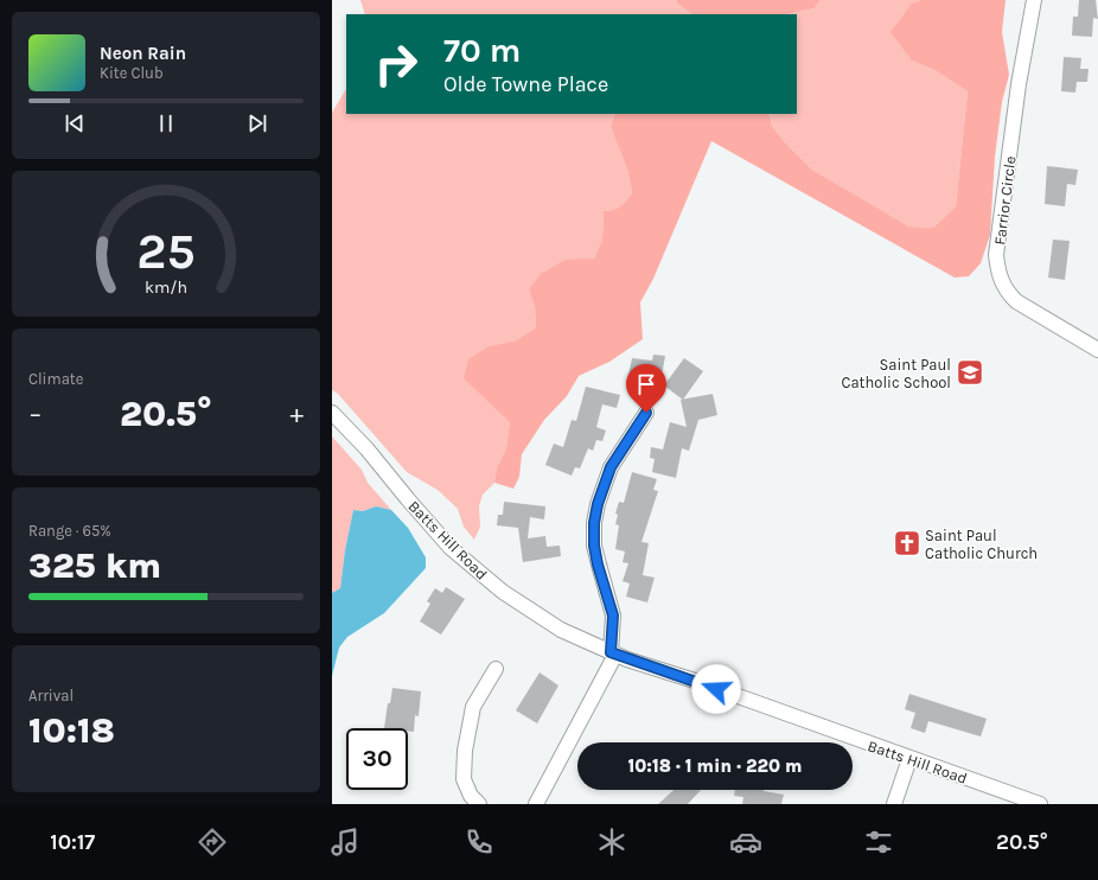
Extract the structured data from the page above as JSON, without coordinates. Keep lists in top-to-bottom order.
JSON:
{
  "streets": {
    "street": ["Farrior Circle", "Batts Hill Road"]
  },
  "places": {
    "school or university": ["Saint Paul Catholic School"],
    "church": ["Saint Paul Catholic Church"]
  },
  "page": {
    "turn": ["70 m", "Olde Towne Place"],
    "song": ["Neon Rain", "Kite Club"],
    "tile": [
      "Climate",
      ["Range · 65%", "325 km"],
      ["Arrival", "10:18"]
    ],
    "heat": ["−", "20.5°", "+"],
    "limit": "30",
    "trip": "10:18 · 1 min · 220 m",
    "tabs": ["10:17", "20.5°"],
    "gauge": ["25", "km/h"]
  }
}
